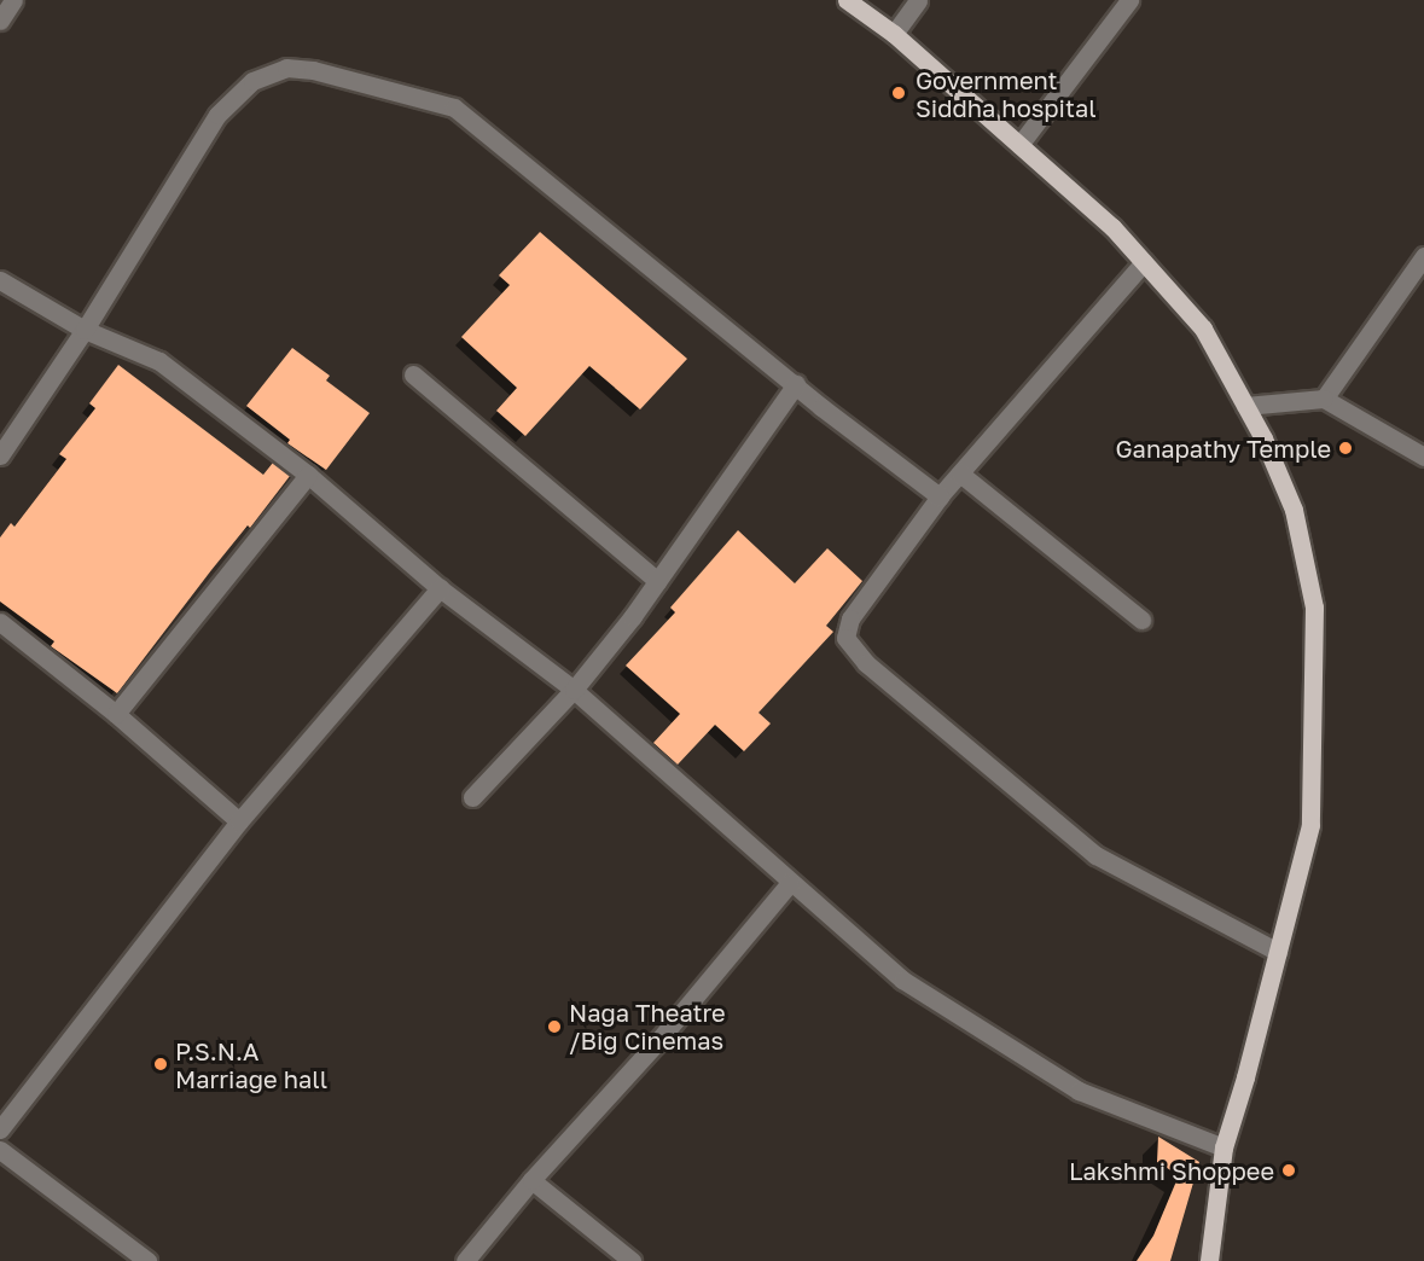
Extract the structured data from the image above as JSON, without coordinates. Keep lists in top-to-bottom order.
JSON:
{
  "places": [
    "Government Siddha hospital",
    "Ganapathy Temple",
    "Naga Theatre /Big Cinemas",
    "P.S.N.A Marriage hall",
    "Lakshmi Shoppee"
  ]
}
